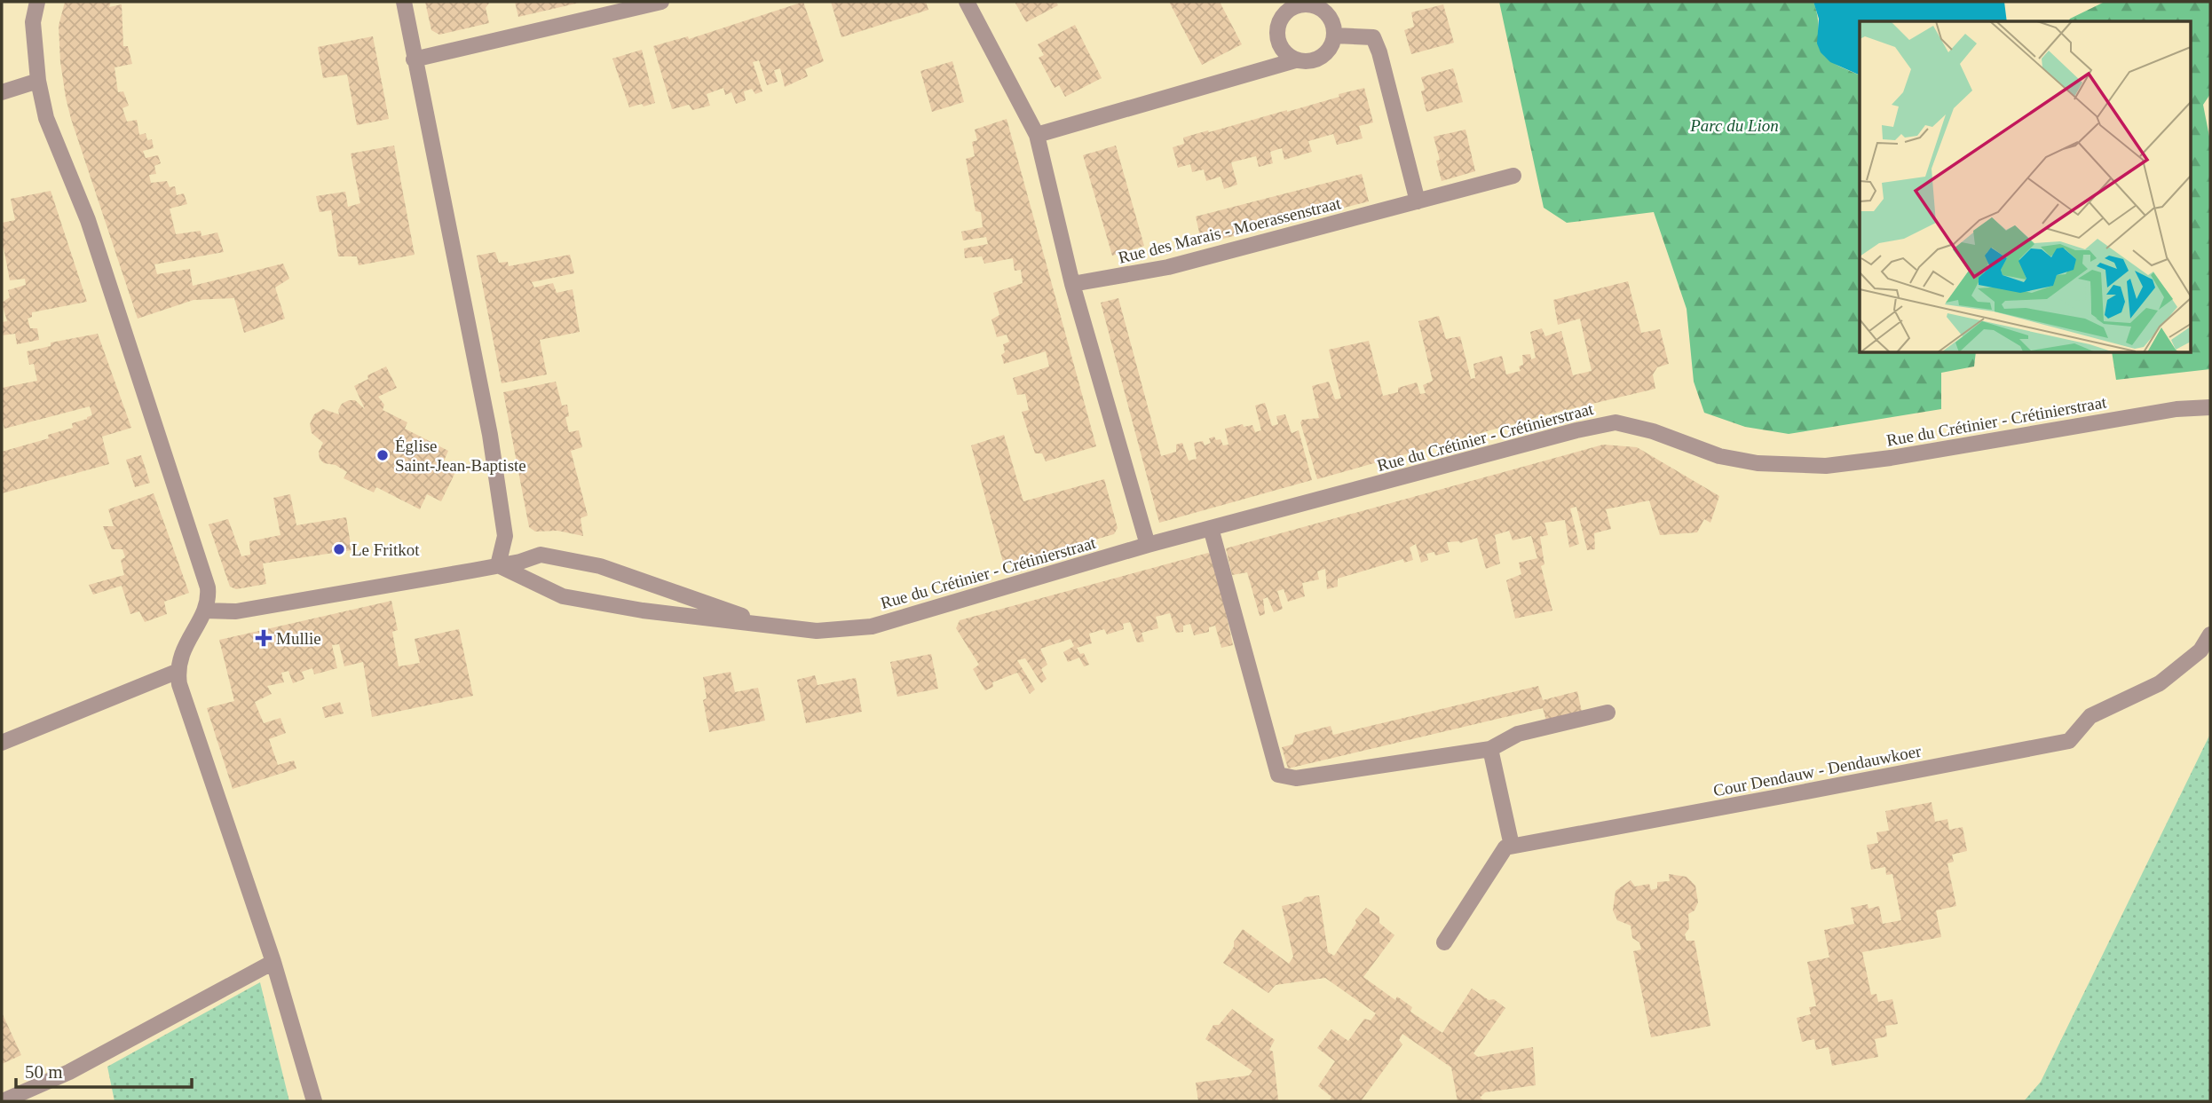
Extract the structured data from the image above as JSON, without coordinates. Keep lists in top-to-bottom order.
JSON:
{
  "streets": {
    "street": ["Rue des Marais - Moerassenstraat", "Rue du Crétinier - Crétinierstraat", "Cour Dendauw - Dendauwkoer"]
  },
  "parks": ["Parc du Lion"],
  "places": {
    "other": ["Église Saint-Jean-Baptiste", "Le Fritkot"],
    "health": ["Mullie"]
  },
  "scale_bar": "50 m"
}
